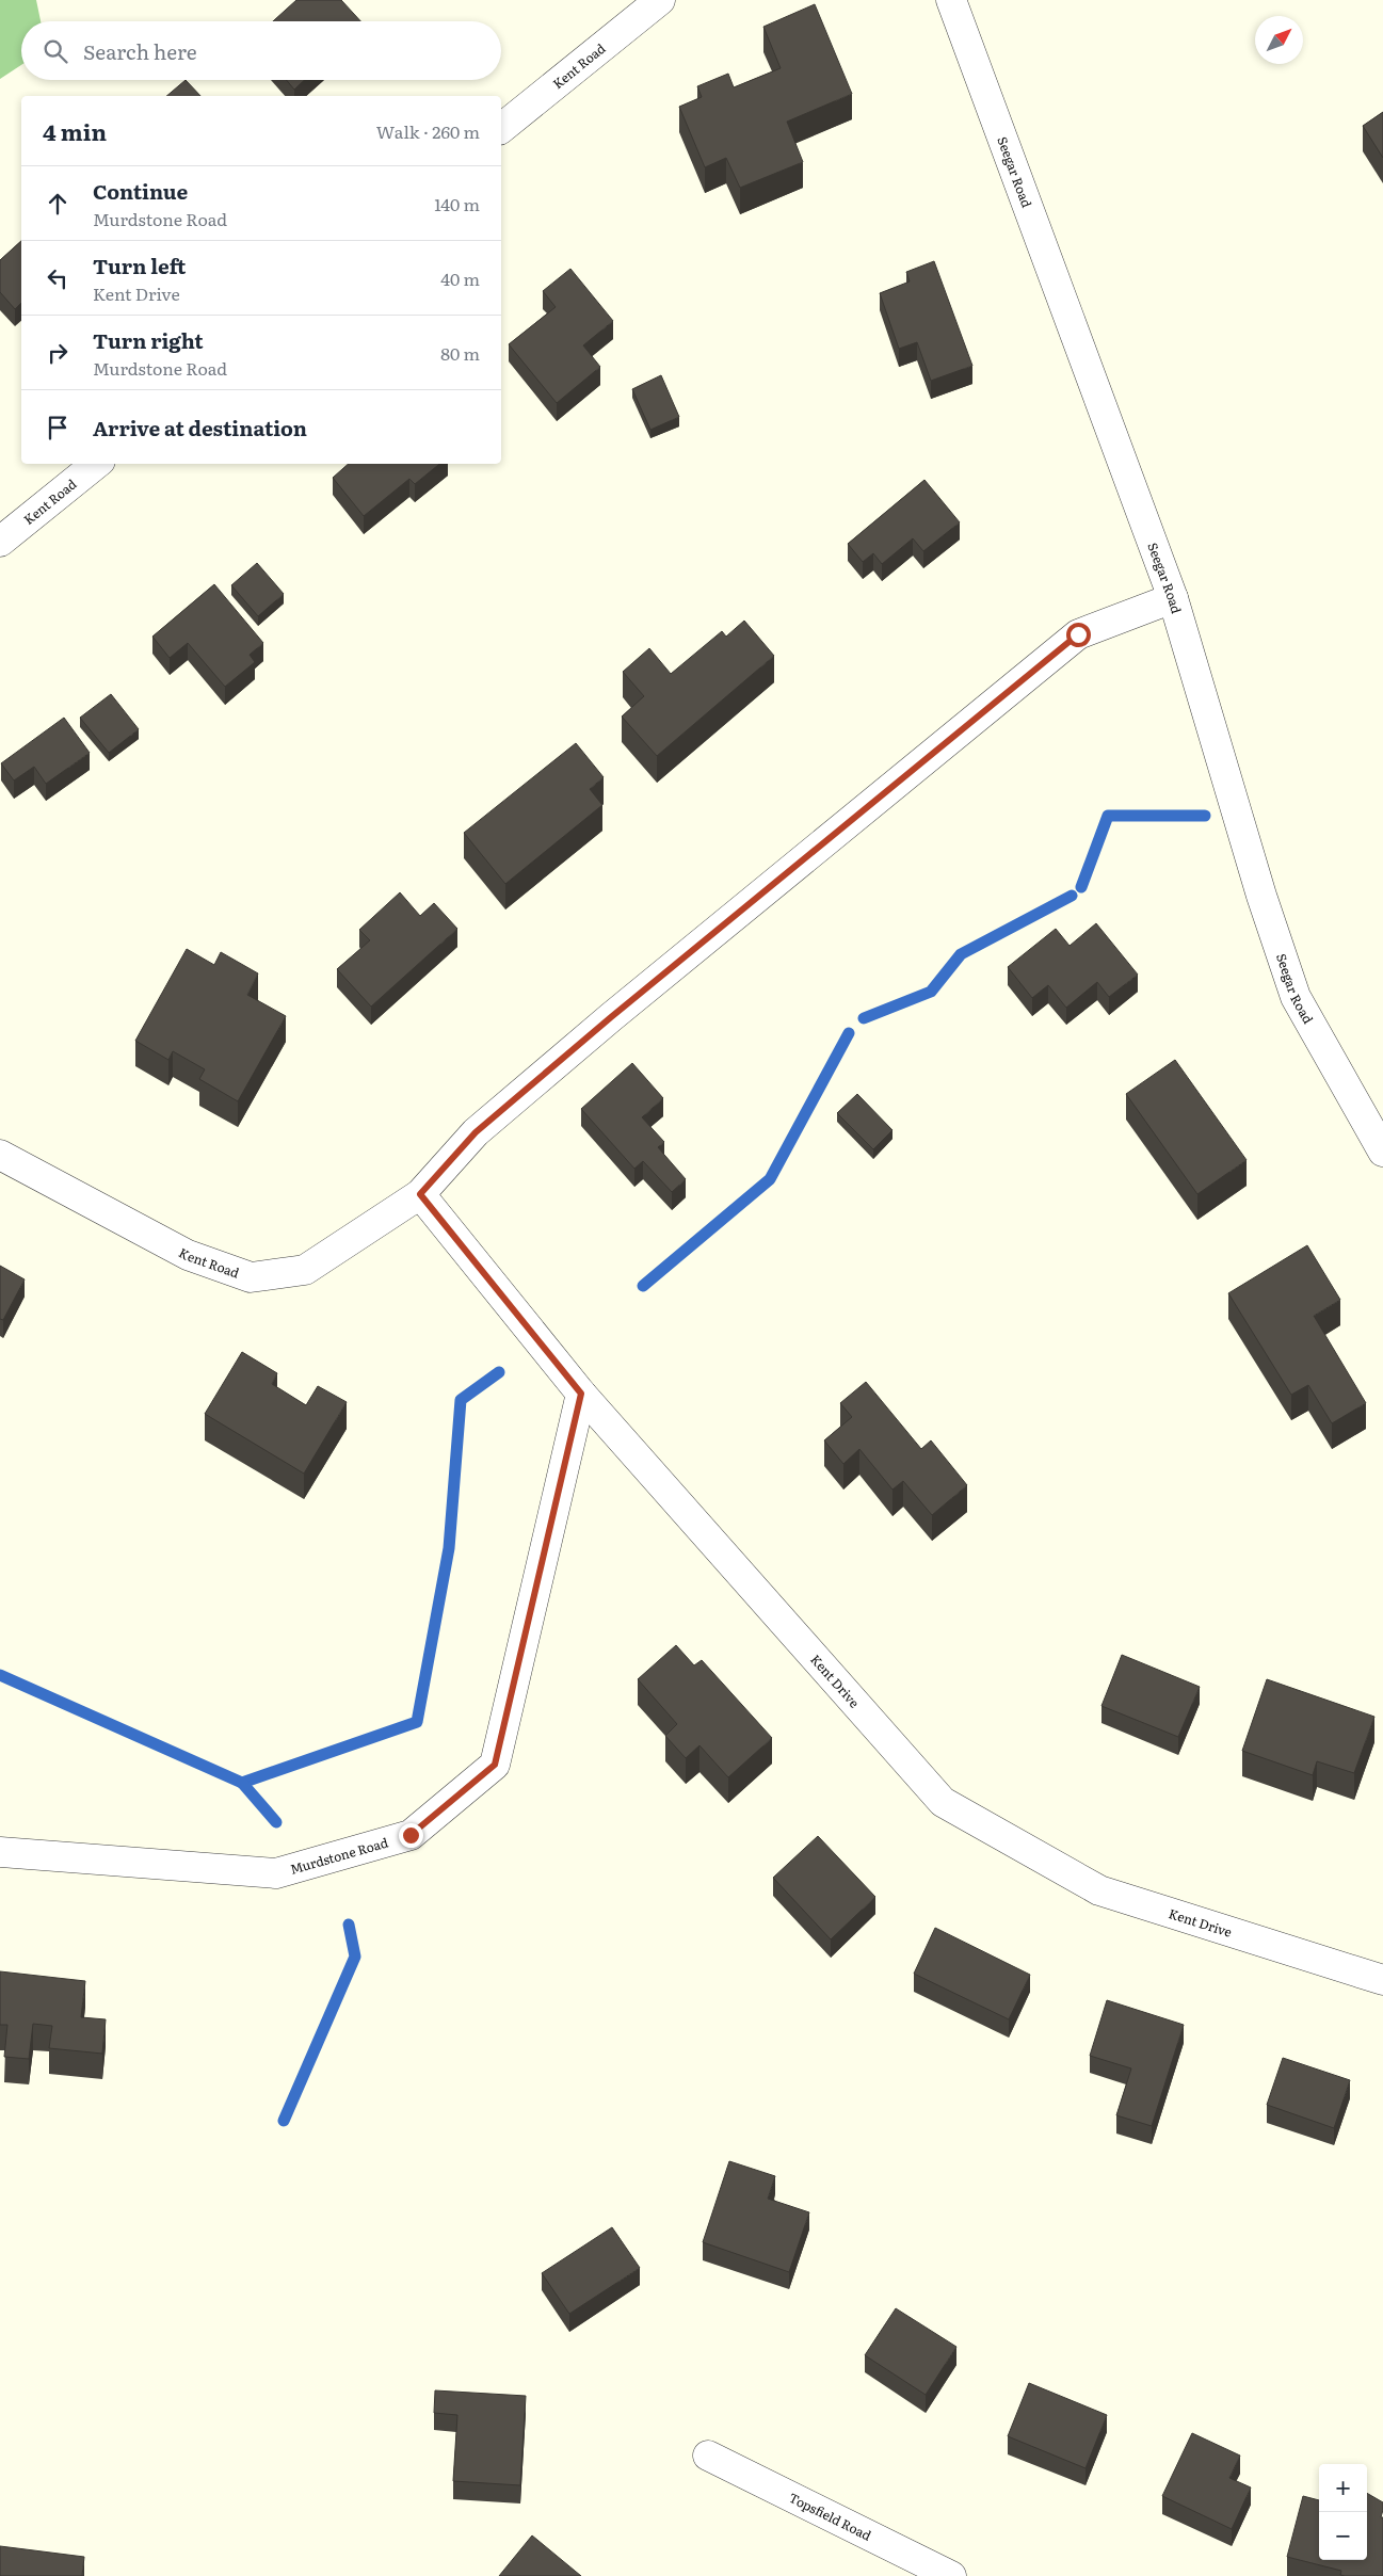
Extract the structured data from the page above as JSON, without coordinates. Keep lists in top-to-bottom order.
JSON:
{
  "streets": {
    "street": [
      "Kent Road",
      "Seegar Road",
      "Kent Drive",
      "Murdstone Road",
      "Topsfield Road"
    ]
  },
  "crossings": [
    ["Kent Road", "Kent Drive"],
    ["Kent Drive", "Murdstone Road"]
  ],
  "north": "top right",
  "page": {
    "search": "Search here",
    "heading": ["4 min", "Walk · 260 m"],
    "list": [
      ["Continue", "Murdstone Road", "140 m"],
      ["Turn left", "Kent Drive", "40 m"],
      ["Turn right", "Murdstone Road", "80 m"],
      "Arrive at destination"
    ],
    "map_buttons": ["+", "−"]
  }
}
